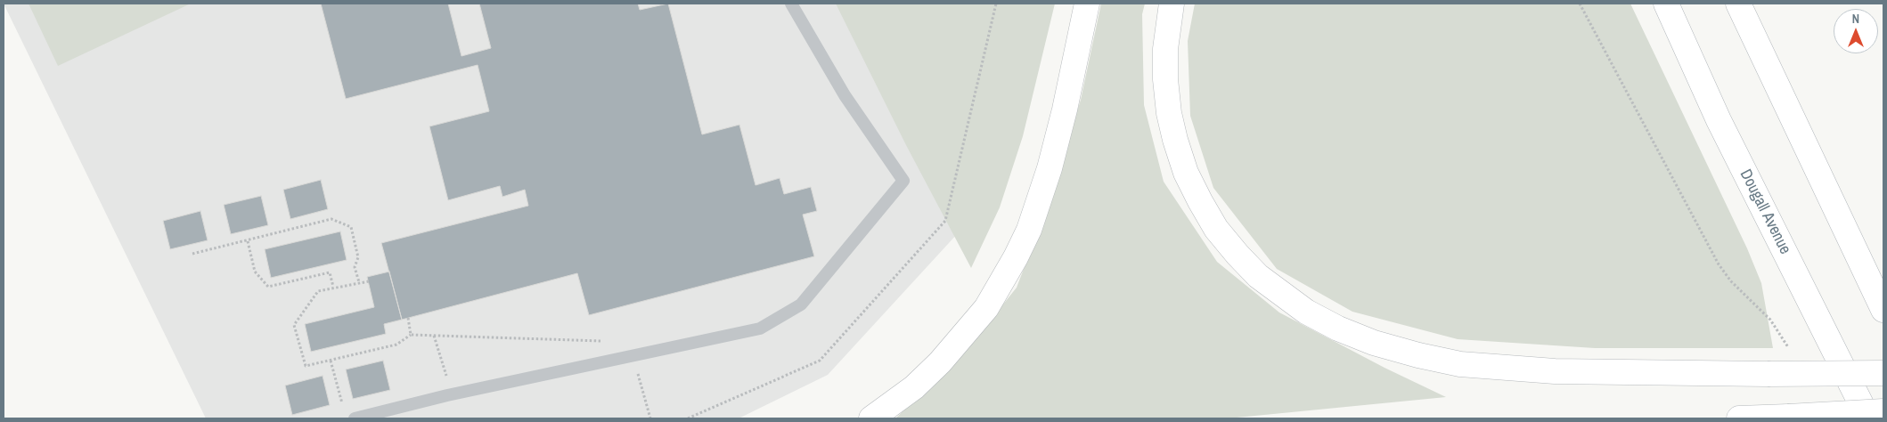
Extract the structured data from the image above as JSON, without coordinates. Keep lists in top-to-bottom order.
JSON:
{
  "streets": {
    "main road": ["Dougall Avenue"]
  },
  "north": "top"
}
